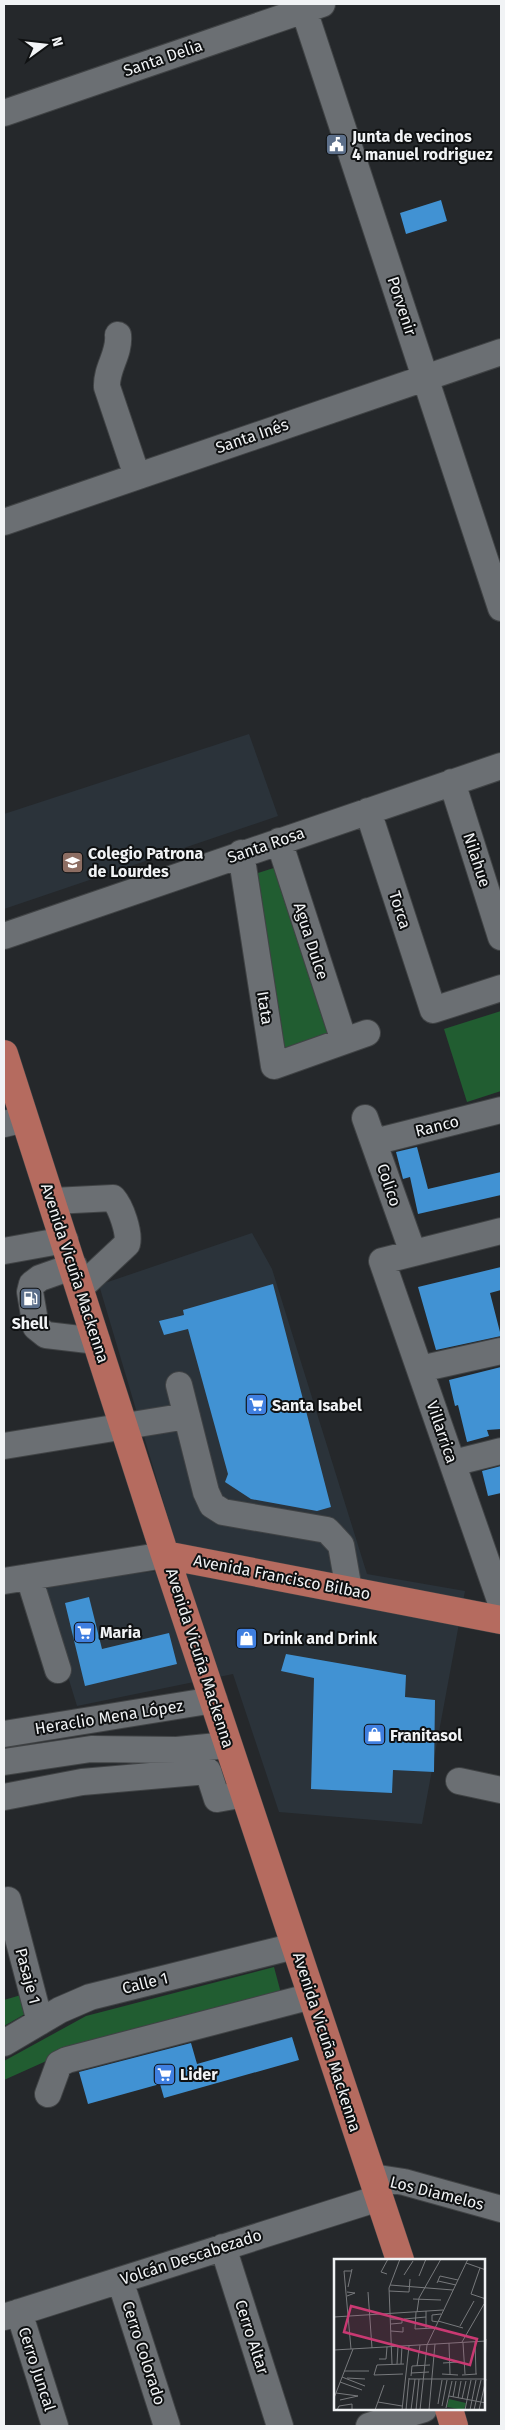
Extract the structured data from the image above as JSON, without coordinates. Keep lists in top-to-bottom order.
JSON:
{
  "streets": {
    "main road": ["Avenida Vicuña Mackenna", "Avenida Francisco Bilbao"],
    "street": [
      "Santa Delia",
      "Porvenir",
      "Santa Inés",
      "Santa Rosa",
      "Nilahue",
      "Torca",
      "Agua Dulce",
      "Itata",
      "Ranco",
      "Colico",
      "Villarrica",
      "Heraclio Mena López",
      "Pasaje 1",
      "Calle 1",
      "Los Diamelos",
      "Volcán Descabezado",
      "Cerro Altar",
      "Cerro Colorado",
      "Cerro Juncal"
    ]
  },
  "crossings": [
    ["Santa Delia", "Porvenir"],
    ["Porvenir", "Santa Inés"],
    ["Santa Rosa", "Nilahue"],
    ["Santa Rosa", "Torca"],
    ["Santa Rosa", "Agua Dulce"],
    ["Santa Rosa", "Itata"],
    ["Agua Dulce", "Itata"],
    ["Ranco", "Colico"],
    ["Colico", "Villarrica"],
    ["Avenida Vicuña Mackenna", "Avenida Francisco Bilbao"],
    ["Avenida Vicuña Mackenna", "Heraclio Mena López"],
    ["Avenida Vicuña Mackenna", "Calle 1"],
    ["Avenida Vicuña Mackenna", "Los Diamelos"],
    ["Avenida Vicuña Mackenna", "Volcán Descabezado"],
    ["Pasaje 1", "Calle 1"],
    ["Los Diamelos", "Volcán Descabezado"],
    ["Volcán Descabezado", "Cerro Altar"],
    ["Volcán Descabezado", "Cerro Colorado"],
    ["Volcán Descabezado", "Cerro Juncal"]
  ],
  "places": {
    "public building": ["Junta de vecinos 4 manuel rodriguez"],
    "school or university": ["Colegio Patrona de Lourdes"],
    "fuel station": ["Shell"],
    "supermarket": ["Santa Isabel", "Maria", "Lider"],
    "shop": ["Drink and Drink", "Franitasol"]
  },
  "north": "right"
}
